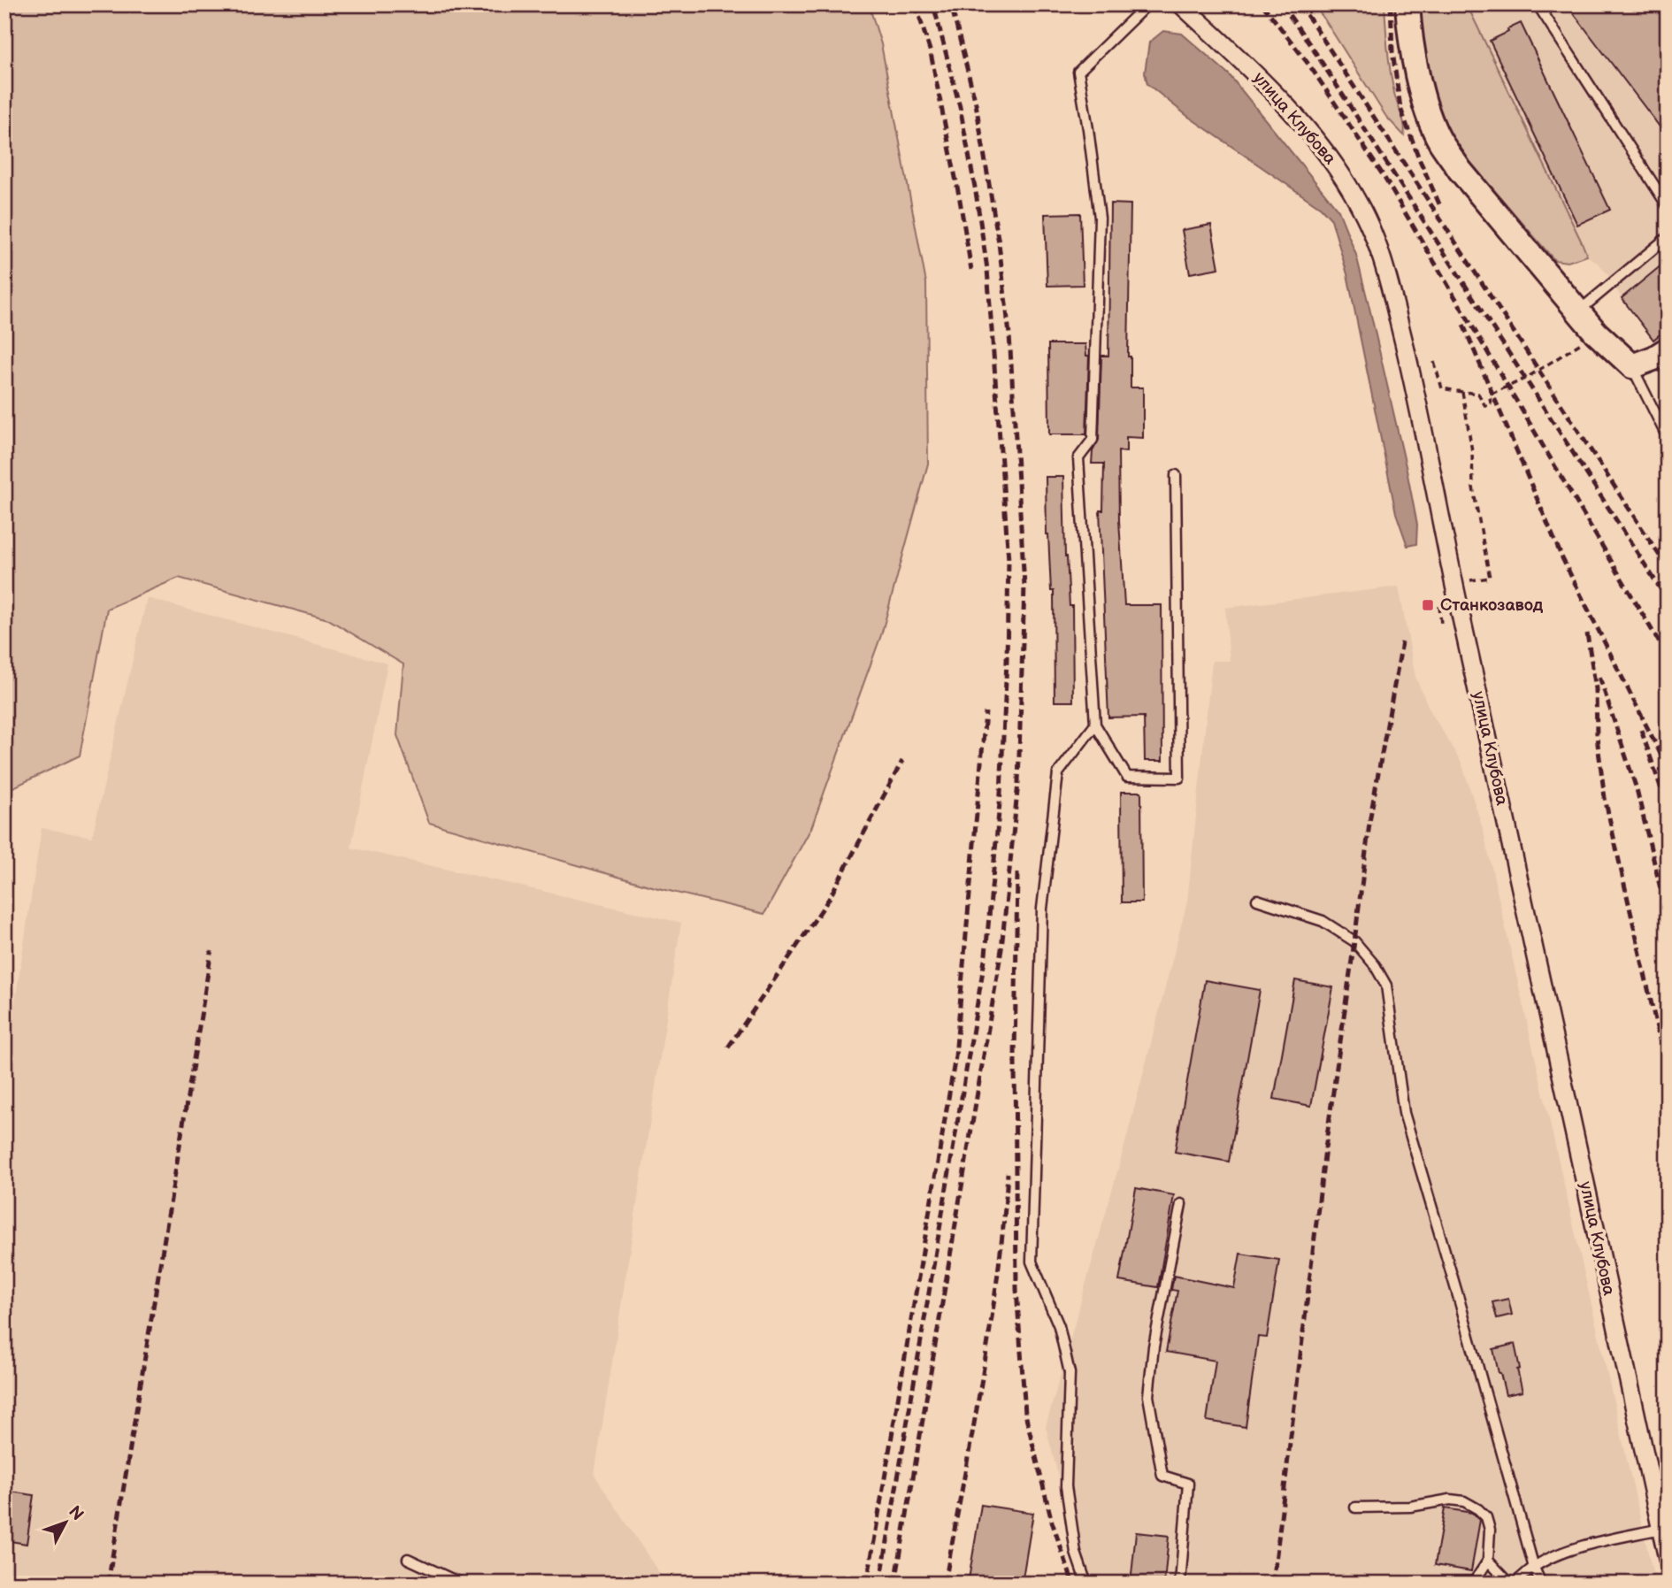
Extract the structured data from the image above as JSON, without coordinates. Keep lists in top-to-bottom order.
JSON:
{
  "streets": {
    "street": ["улица Клубова"]
  },
  "places": {
    "transit": ["Станкозавод"]
  },
  "north": "top right"
}
